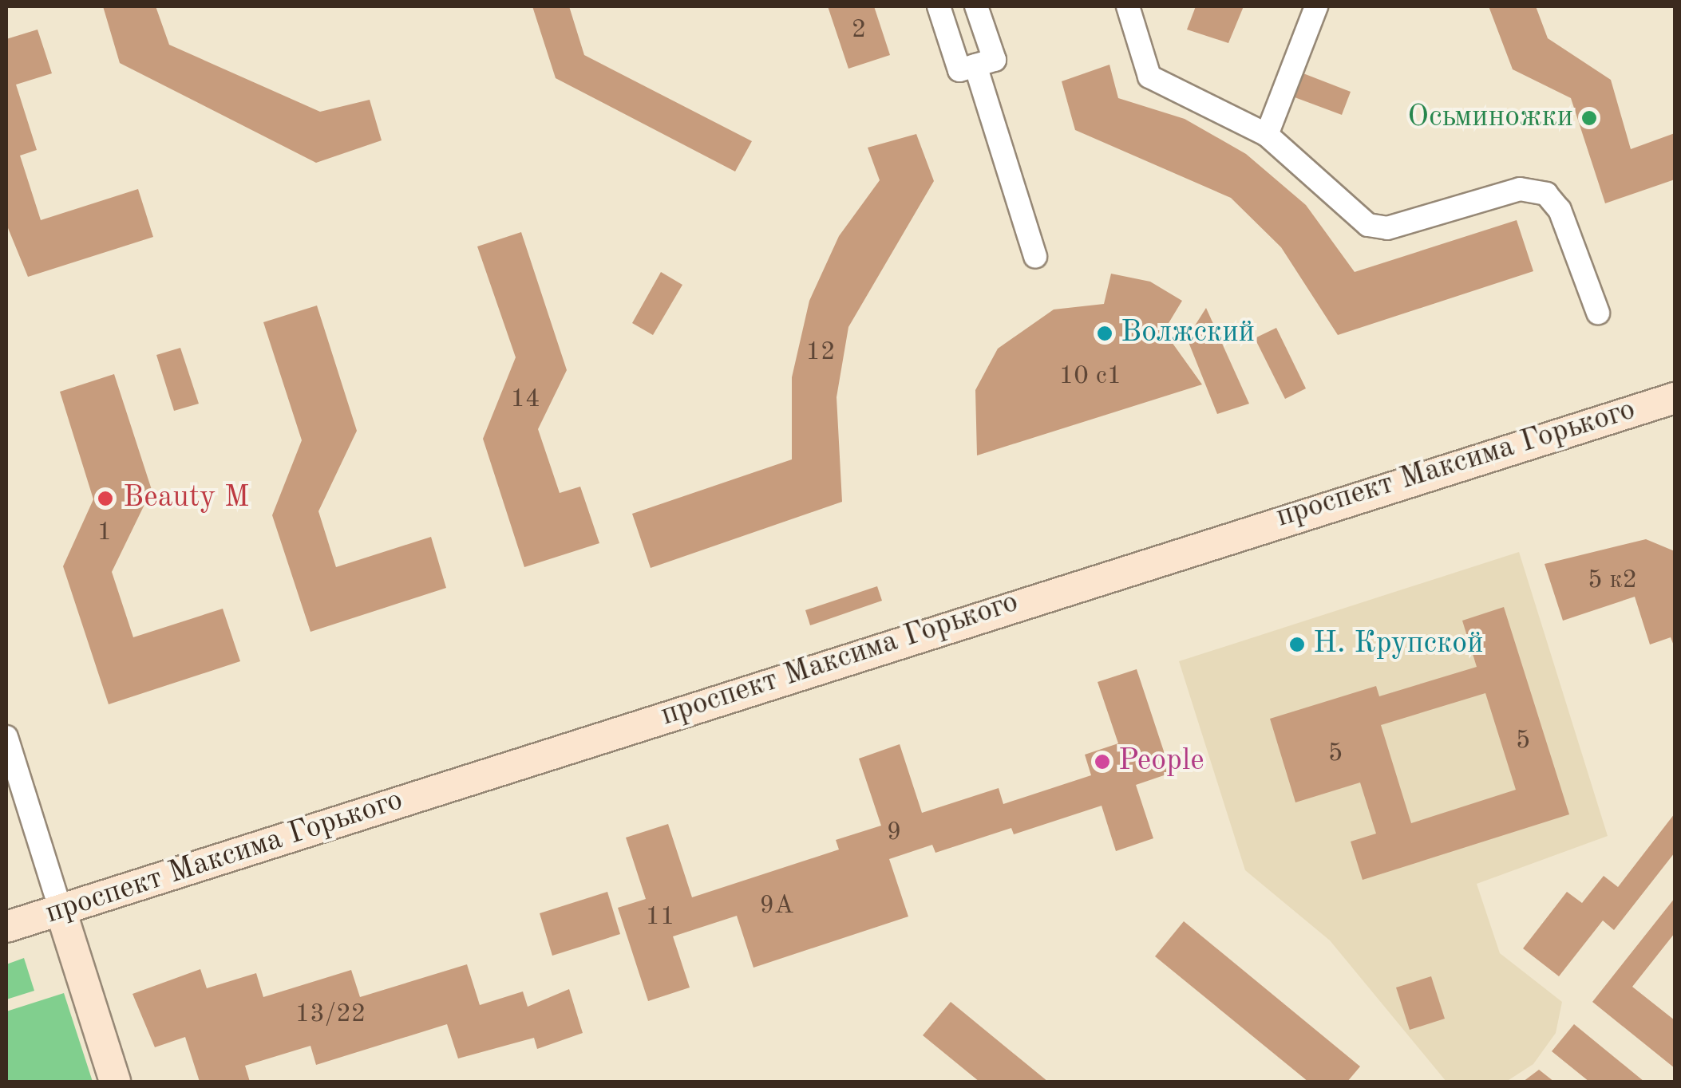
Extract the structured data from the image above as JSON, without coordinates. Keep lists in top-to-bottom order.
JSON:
{
  "streets": {
    "main road": ["проспект Максима Горького"]
  },
  "places": [
    "Осьминожки",
    "Волжский",
    "Beauty M",
    "Н. Крупской",
    "People"
  ],
  "house_numbers": [
    "2",
    "12",
    "10 с1",
    "14",
    "1",
    "5 к2",
    "5",
    "5",
    "9",
    "9А",
    "11",
    "13/22"
  ]
}
